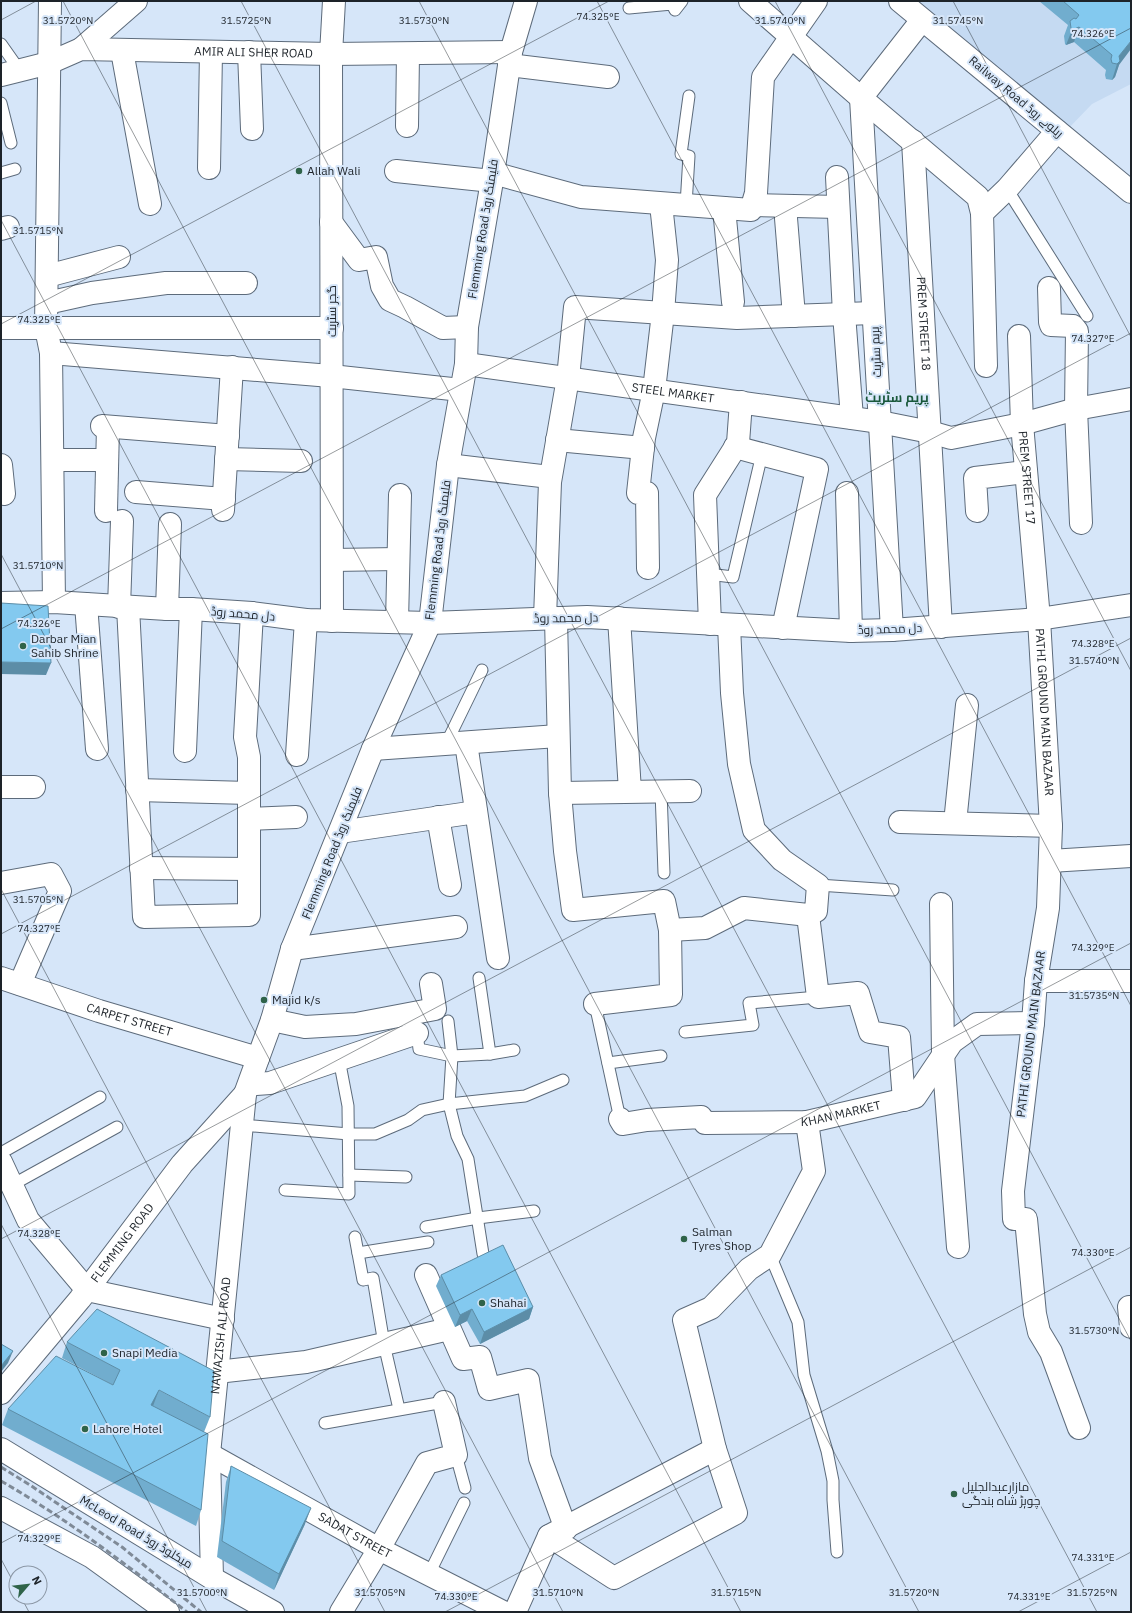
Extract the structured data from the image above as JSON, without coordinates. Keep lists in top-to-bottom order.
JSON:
{
  "streets": {
    "street": [
      "AMIR ALI SHER ROAD",
      "Railway Road ریلوے روڈ",
      "Flemming Road فلیمنگ روڈ",
      "گجر سٹریٹ",
      "PREM STREET 18",
      "پریم سٹریٹ",
      "STEEL MARKET",
      "PREM STREET 17",
      "دل محمد روڈ",
      "PATHI GROUND MAIN BAZAAR",
      "CARPET STREET",
      "KHAN MARKET",
      "FLEMMING ROAD",
      "NAWAZISH ALI ROAD",
      "McLeod Road میکلوڈ روڈ",
      "SADAT STREET"
    ]
  },
  "crossings": [
    ["AMIR ALI SHER ROAD", "Flemming Road فلیمنگ روڈ"],
    ["AMIR ALI SHER ROAD", "گجر سٹریٹ"],
    ["Flemming Road فلیمنگ روڈ", "STEEL MARKET"],
    ["Flemming Road فلیمنگ روڈ", "دل محمد روڈ"],
    ["Flemming Road فلیمنگ روڈ", "CARPET STREET"],
    ["Flemming Road فلیمنگ روڈ", "FLEMMING ROAD"],
    ["Flemming Road فلیمنگ روڈ", "NAWAZISH ALI ROAD"],
    ["گجر سٹریٹ", "دل محمد روڈ"],
    ["PREM STREET 18", "STEEL MARKET"],
    ["PREM STREET 18", "دل محمد روڈ"],
    ["پریم سٹریٹ", "STEEL MARKET"],
    ["پریم سٹریٹ", "دل محمد روڈ"],
    ["STEEL MARKET", "PREM STREET 17"],
    ["PREM STREET 17", "دل محمد روڈ"],
    ["PREM STREET 17", "PATHI GROUND MAIN BAZAAR"],
    ["دل محمد روڈ", "PATHI GROUND MAIN BAZAAR"],
    ["PATHI GROUND MAIN BAZAAR", "KHAN MARKET"],
    ["FLEMMING ROAD", "NAWAZISH ALI ROAD"],
    ["NAWAZISH ALI ROAD", "McLeod Road میکلوڈ روڈ"],
    ["NAWAZISH ALI ROAD", "SADAT STREET"]
  ],
  "districts": ["پریم سٹریٹ"],
  "places": [
    "Allah Wali",
    "Darbar Mian Sahib Shrine",
    "Majid k/s",
    "Salman Tyres Shop",
    "Shahai",
    "Snapi Media",
    "Lahore Hotel",
    "مازارعبدالجلیل چوہڑ شاہ بندگی"
  ],
  "north": "top right",
  "coordinates": [
    "74.325°E",
    "31.5720°N",
    "31.5725°N",
    "31.5730°N",
    "31.5740°N",
    "31.5745°N",
    "74.326°E",
    "31.5715°N",
    "74.327°E",
    "31.5710°N",
    "74.328°E",
    "31.5705°N",
    "74.329°E",
    "31.5735°N",
    "74.330°E",
    "74.331°E",
    "31.5700°N"
  ]
}
